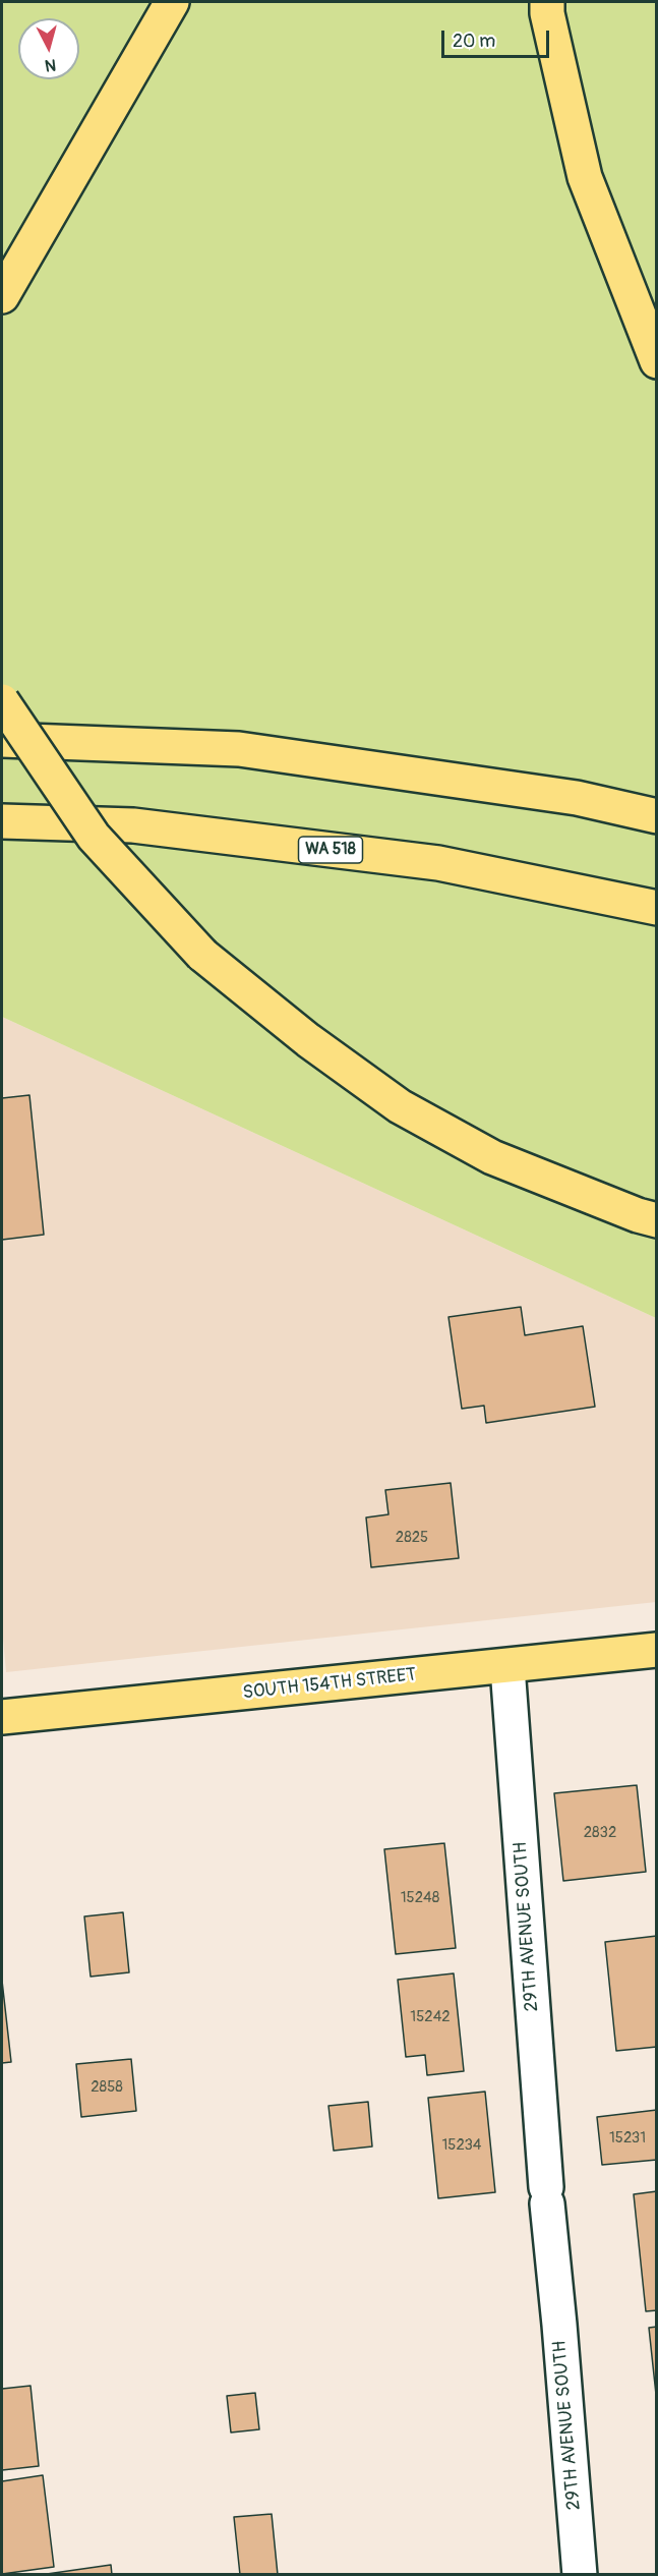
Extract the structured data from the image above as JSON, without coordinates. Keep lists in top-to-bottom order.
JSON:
{
  "streets": {
    "main road": ["WA 518", "SOUTH 154TH STREET"],
    "street": ["29TH AVENUE SOUTH"]
  },
  "crossings": [
    ["SOUTH 154TH STREET", "29TH AVENUE SOUTH"]
  ],
  "house_numbers": [
    "2825",
    "2832",
    "15248",
    "15242",
    "2858",
    "15231",
    "15234"
  ],
  "scale_bar": "20 m",
  "north": "bottom"
}
